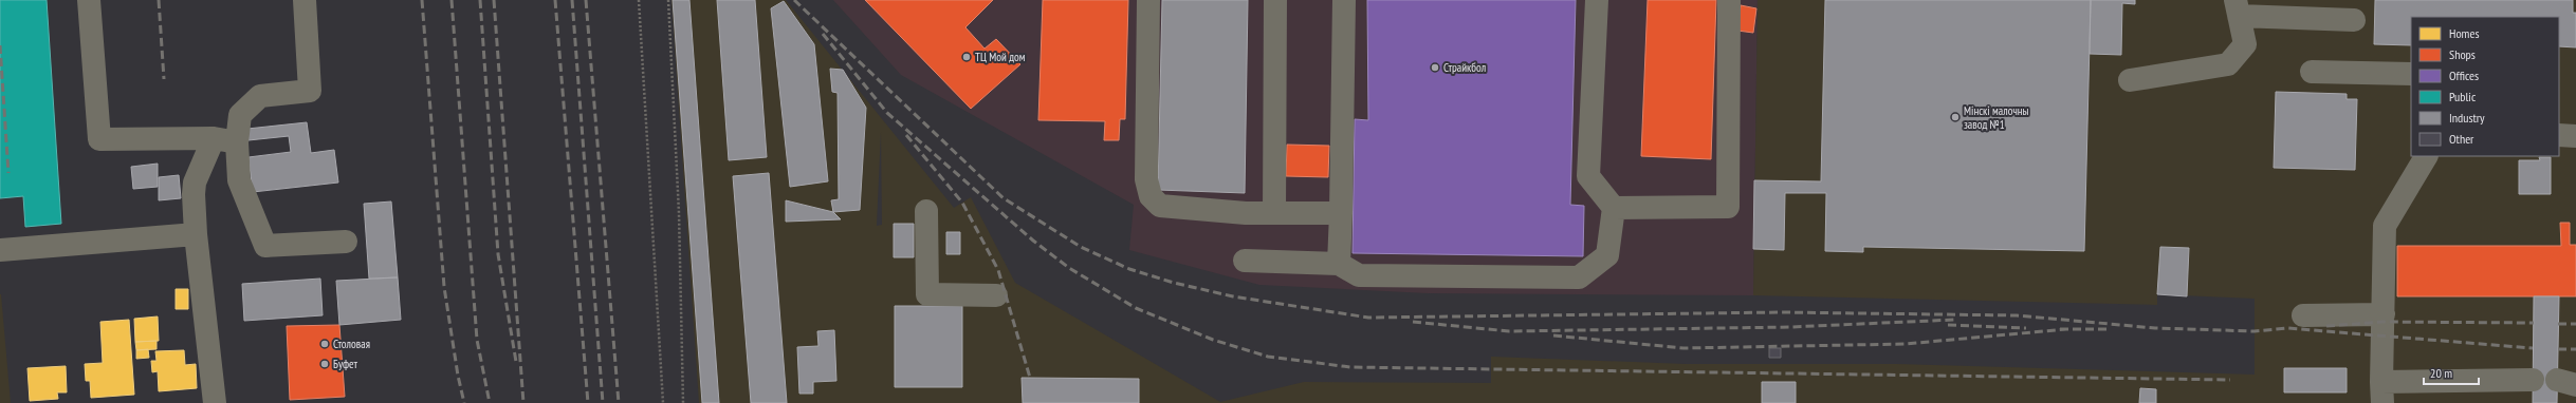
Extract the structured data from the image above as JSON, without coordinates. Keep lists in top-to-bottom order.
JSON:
{
  "places": [
    "ТЦ Мой дом",
    "Страйкбол",
    "Мінскі малочны завод №1",
    "Столовая",
    "Буфет"
  ],
  "legend": [
    "Homes",
    "Shops",
    "Offices",
    "Public",
    "Industry",
    "Other"
  ],
  "scale_bar": "20 m"
}
